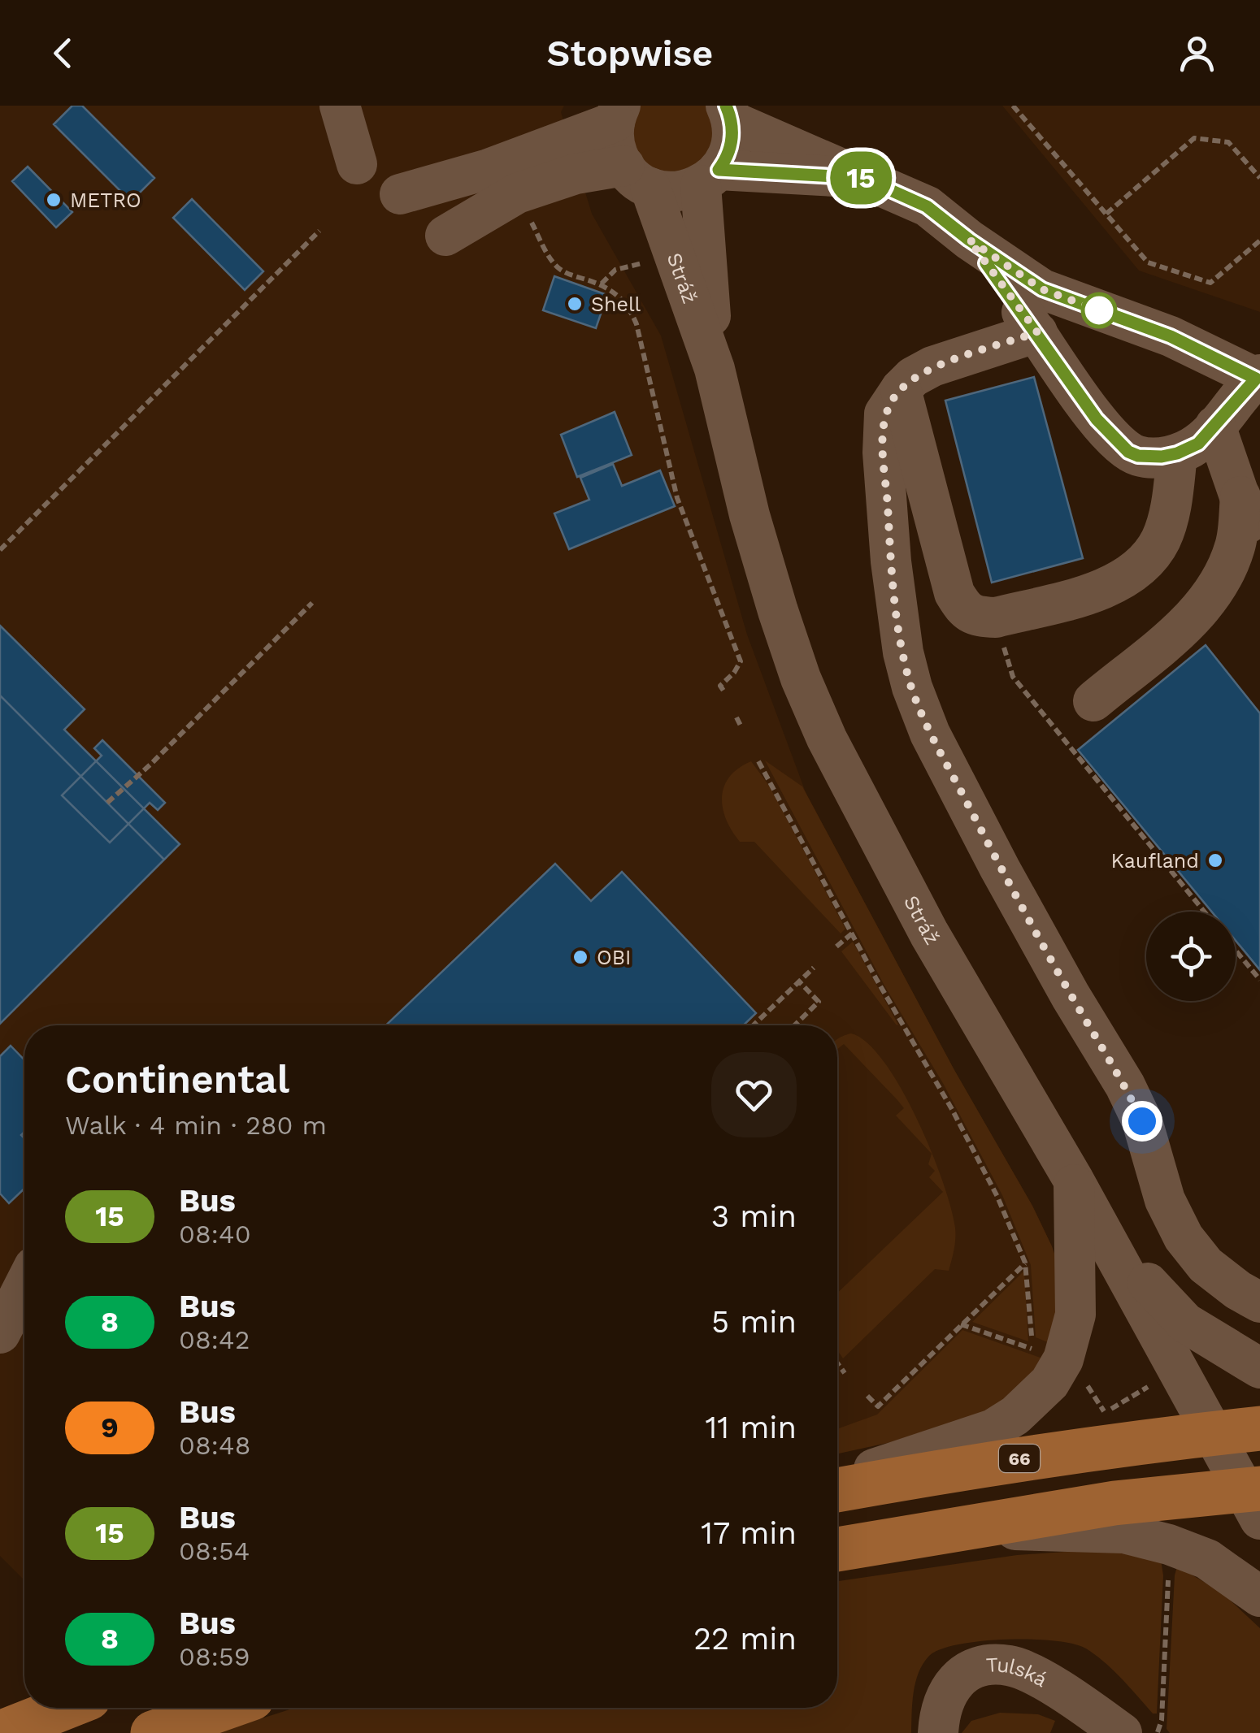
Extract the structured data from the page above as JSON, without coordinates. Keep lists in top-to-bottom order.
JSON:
{
  "streets": {
    "main road": ["66"],
    "street": ["Stráž", "Tulská"]
  },
  "crossings": [
    ["Stráž", "66"]
  ],
  "places": [
    "METRO",
    "Shell",
    "Kaufland",
    "OBI"
  ],
  "lines": ["bus line 15"],
  "page": {
    "header": "Stopwise",
    "on_map": "15",
    "heading": ["Continental", "Walk · 4 min · 280 m"],
    "list": [
      {
        "mark": "15",
        "name": "Bus",
        "note": "08:40",
        "value": "3 min"
      },
      {
        "mark": "8",
        "name": "Bus",
        "note": "08:42",
        "value": "5 min"
      },
      {
        "mark": "9",
        "name": "Bus",
        "note": "08:48",
        "value": "11 min"
      },
      {
        "mark": "15",
        "name": "Bus",
        "note": "08:54",
        "value": "17 min"
      },
      {
        "mark": "8",
        "name": "Bus",
        "note": "08:59",
        "value": "22 min"
      }
    ]
  }
}
